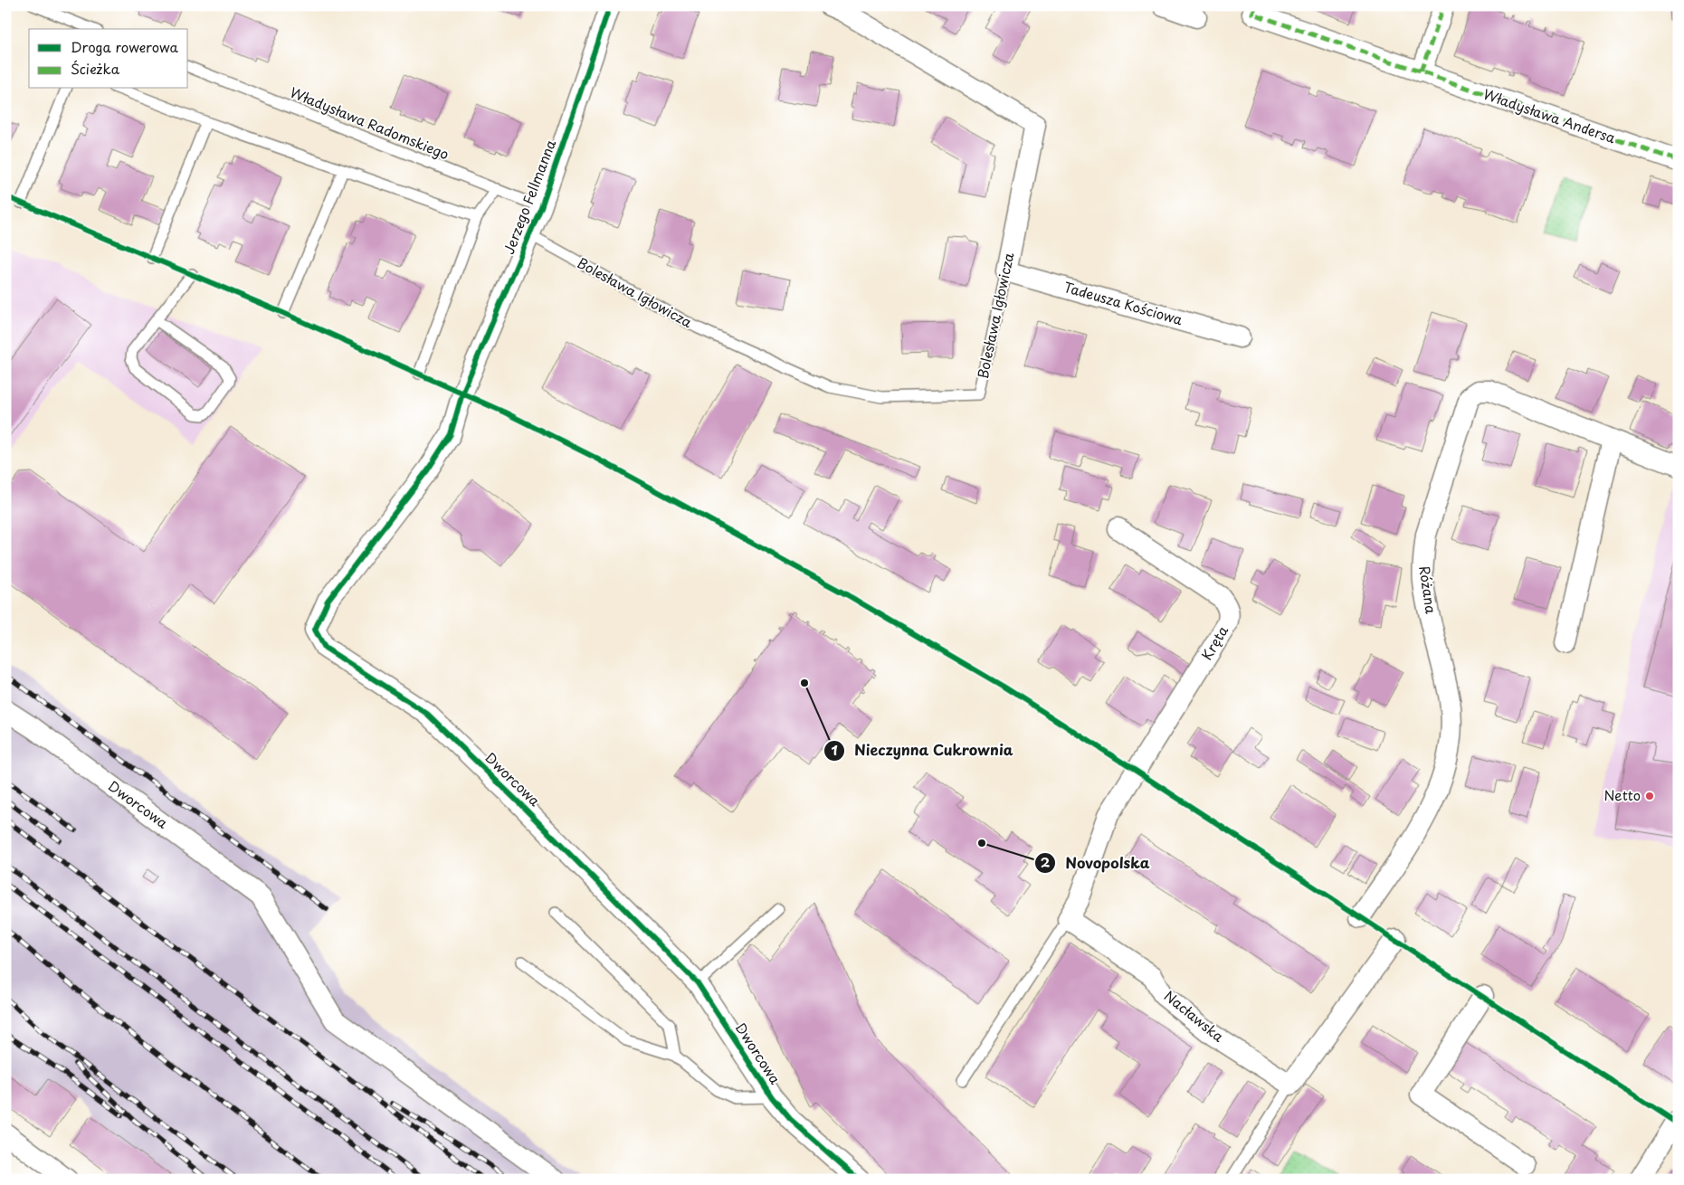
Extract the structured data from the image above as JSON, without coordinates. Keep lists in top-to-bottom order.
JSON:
{
  "streets": {
    "street": [
      "Władysława Andersa",
      "Jerzego Fellmanna",
      "Bolesława Igłowicza",
      "Tadeusza Kościowa",
      "Różana",
      "Kręta",
      "Dworcowa",
      "Nacławska"
    ],
    "lane": ["Władysława Radomskiego"]
  },
  "crossings": [
    ["Władysława Radomskiego", "Jerzego Fellmanna"],
    ["Jerzego Fellmanna", "Bolesława Igłowicza"],
    ["Jerzego Fellmanna", "Dworcowa"],
    ["Bolesława Igłowicza", "Tadeusza Kościowa"],
    ["Kręta", "Nacławska"]
  ],
  "places": ["Nieczynna Cukrownia", "Netto", "Novopolska"],
  "legend": ["Droga rowerowa", "Ścieżka"]
}
